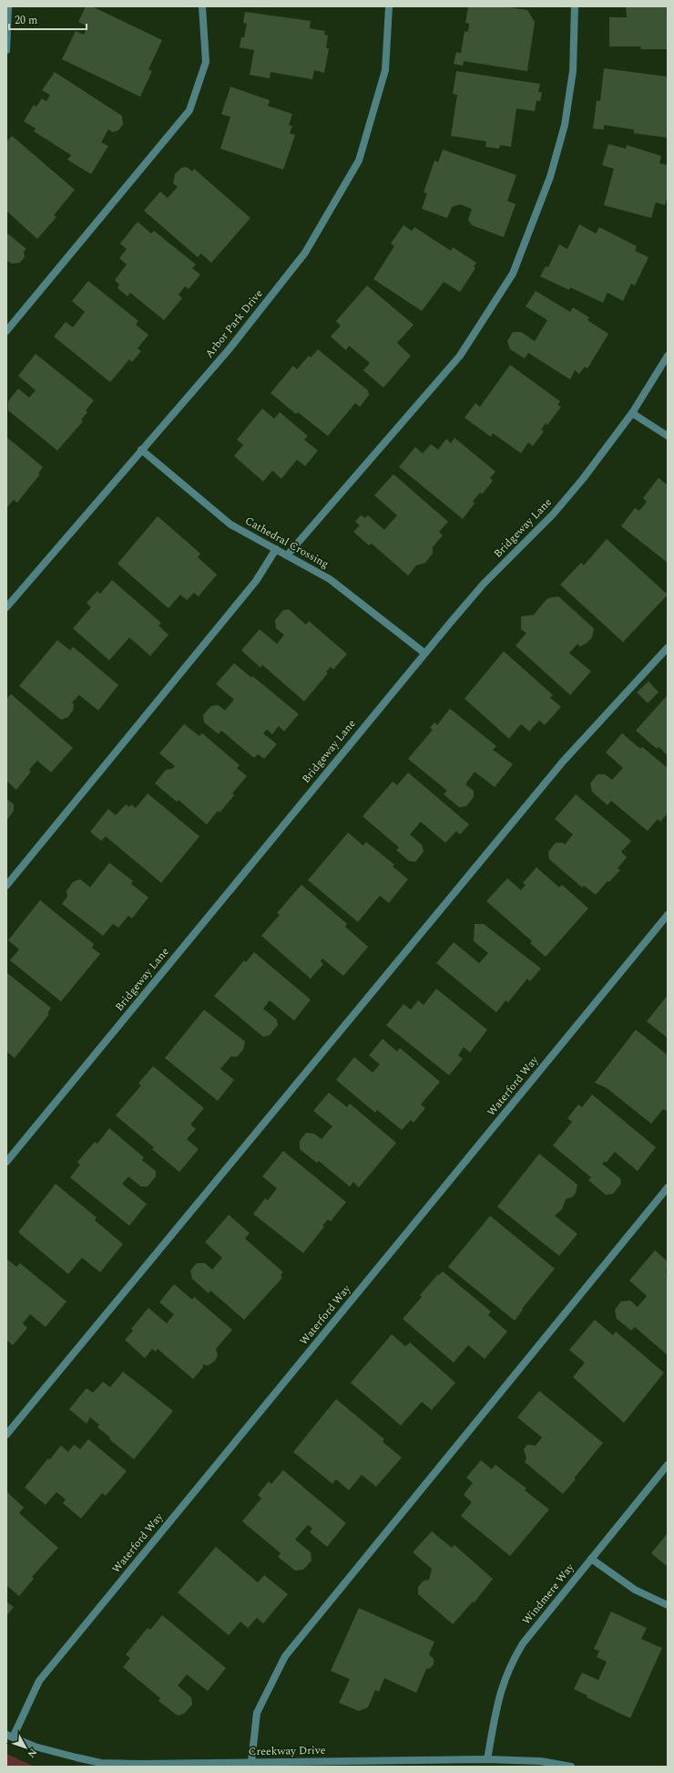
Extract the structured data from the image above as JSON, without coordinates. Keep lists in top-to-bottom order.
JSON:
{
  "streets": {
    "street": [
      "Arbor Park Drive",
      "Bridgeway Lane",
      "Cathedral Crossing",
      "Waterford Way",
      "Windmere Way",
      "Creekway Drive"
    ]
  },
  "crossings": [
    ["Arbor Park Drive", "Cathedral Crossing"],
    ["Bridgeway Lane", "Cathedral Crossing"],
    ["Waterford Way", "Creekway Drive"],
    ["Windmere Way", "Creekway Drive"]
  ],
  "scale_bar": "20 m",
  "north": "bottom right"
}
